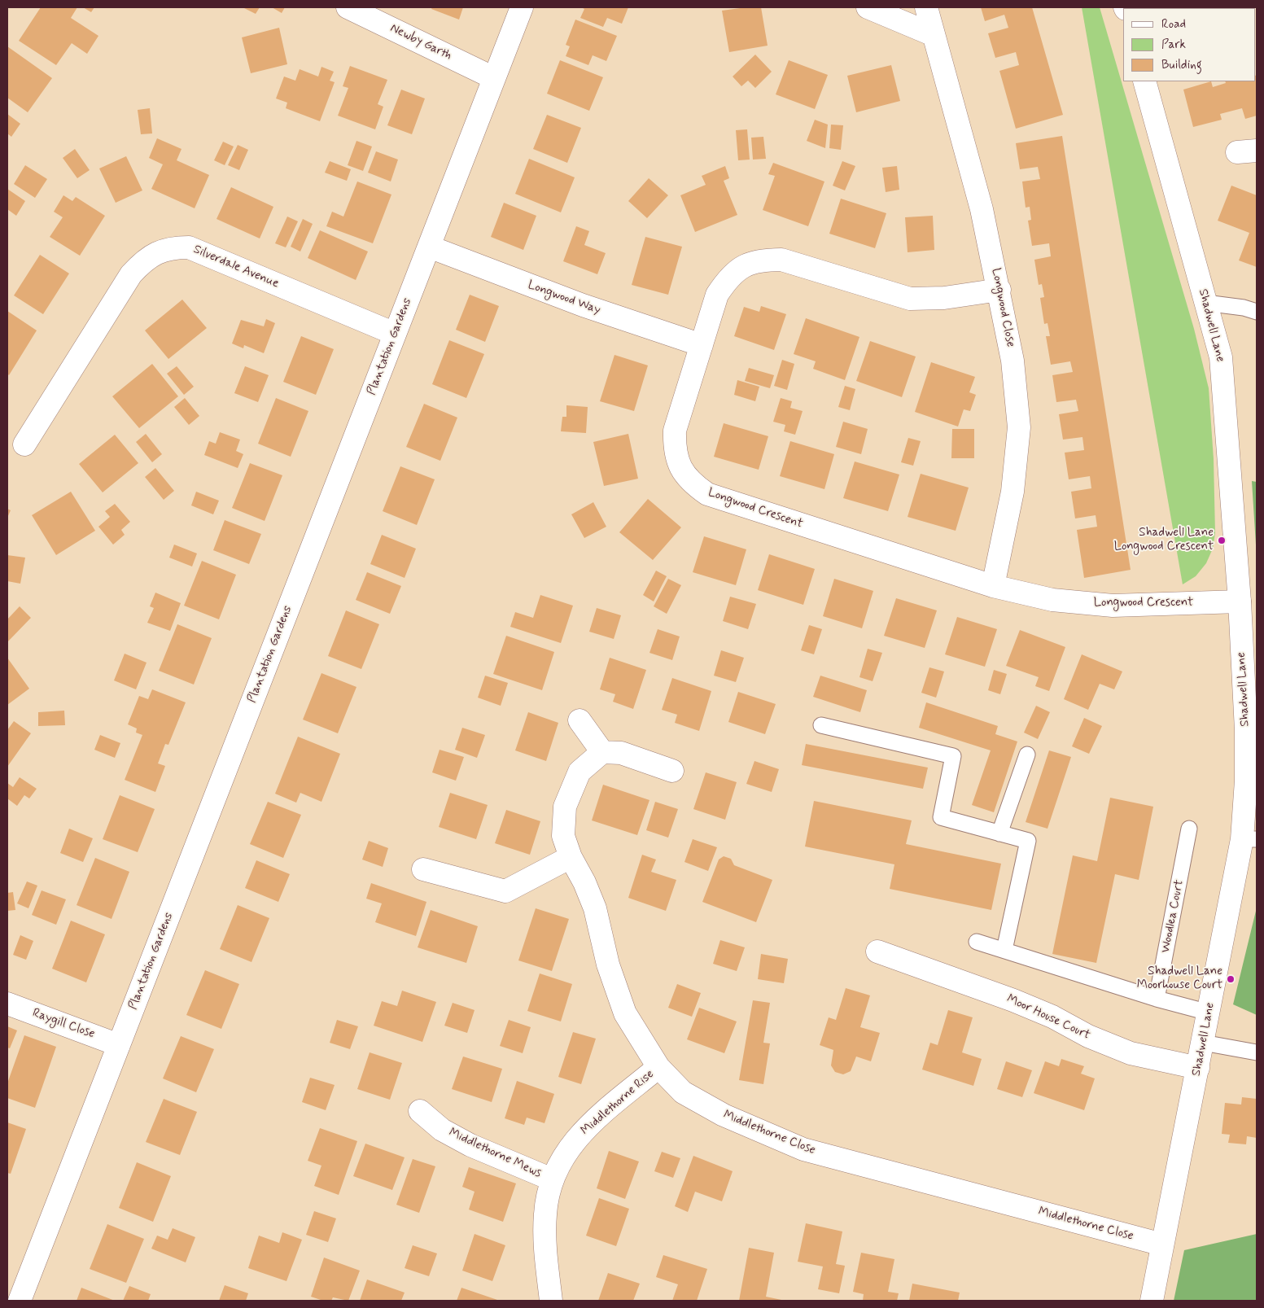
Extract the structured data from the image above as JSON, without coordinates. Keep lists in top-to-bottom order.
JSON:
{
  "streets": {
    "street": [
      "Newby Garth",
      "Silverdale Avenue",
      "Longwood Way",
      "Longwood Close",
      "Shadwell Lane",
      "Plantation Gardens",
      "Longwood Crescent",
      "Moor House Court",
      "Raygill Close",
      "Middlethorne Rise",
      "Middlethorne Close",
      "Middlethorne Mews"
    ],
    "lane": ["Woodlea Court"]
  },
  "crossings": [
    ["Newby Garth", "Plantation Gardens"],
    ["Silverdale Avenue", "Plantation Gardens"],
    ["Longwood Way", "Plantation Gardens"],
    ["Longwood Way", "Longwood Crescent"],
    ["Longwood Close", "Longwood Crescent"],
    ["Shadwell Lane", "Longwood Crescent"],
    ["Shadwell Lane", "Moor House Court"],
    ["Shadwell Lane", "Middlethorne Close"],
    ["Plantation Gardens", "Raygill Close"],
    ["Middlethorne Rise", "Middlethorne Close"],
    ["Middlethorne Rise", "Middlethorne Mews"]
  ],
  "places": ["Shadwell Lane Longwood Crescent", "Shadwell Lane Moorhouse Court"],
  "legend": ["Road", "Park", "Building"]
}
